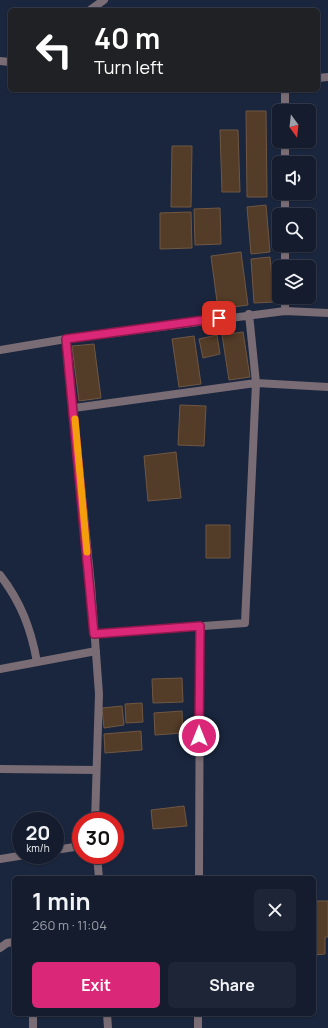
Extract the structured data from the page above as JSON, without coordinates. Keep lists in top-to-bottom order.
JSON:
{
  "north": "bottom",
  "page": {
    "turn": ["40 m", "Turn left"],
    "speed": "20 km/h",
    "limit": "30",
    "heading": ["1 min", "260 m · 11:04"],
    "buttons": ["Exit", "Share"]
  }
}
